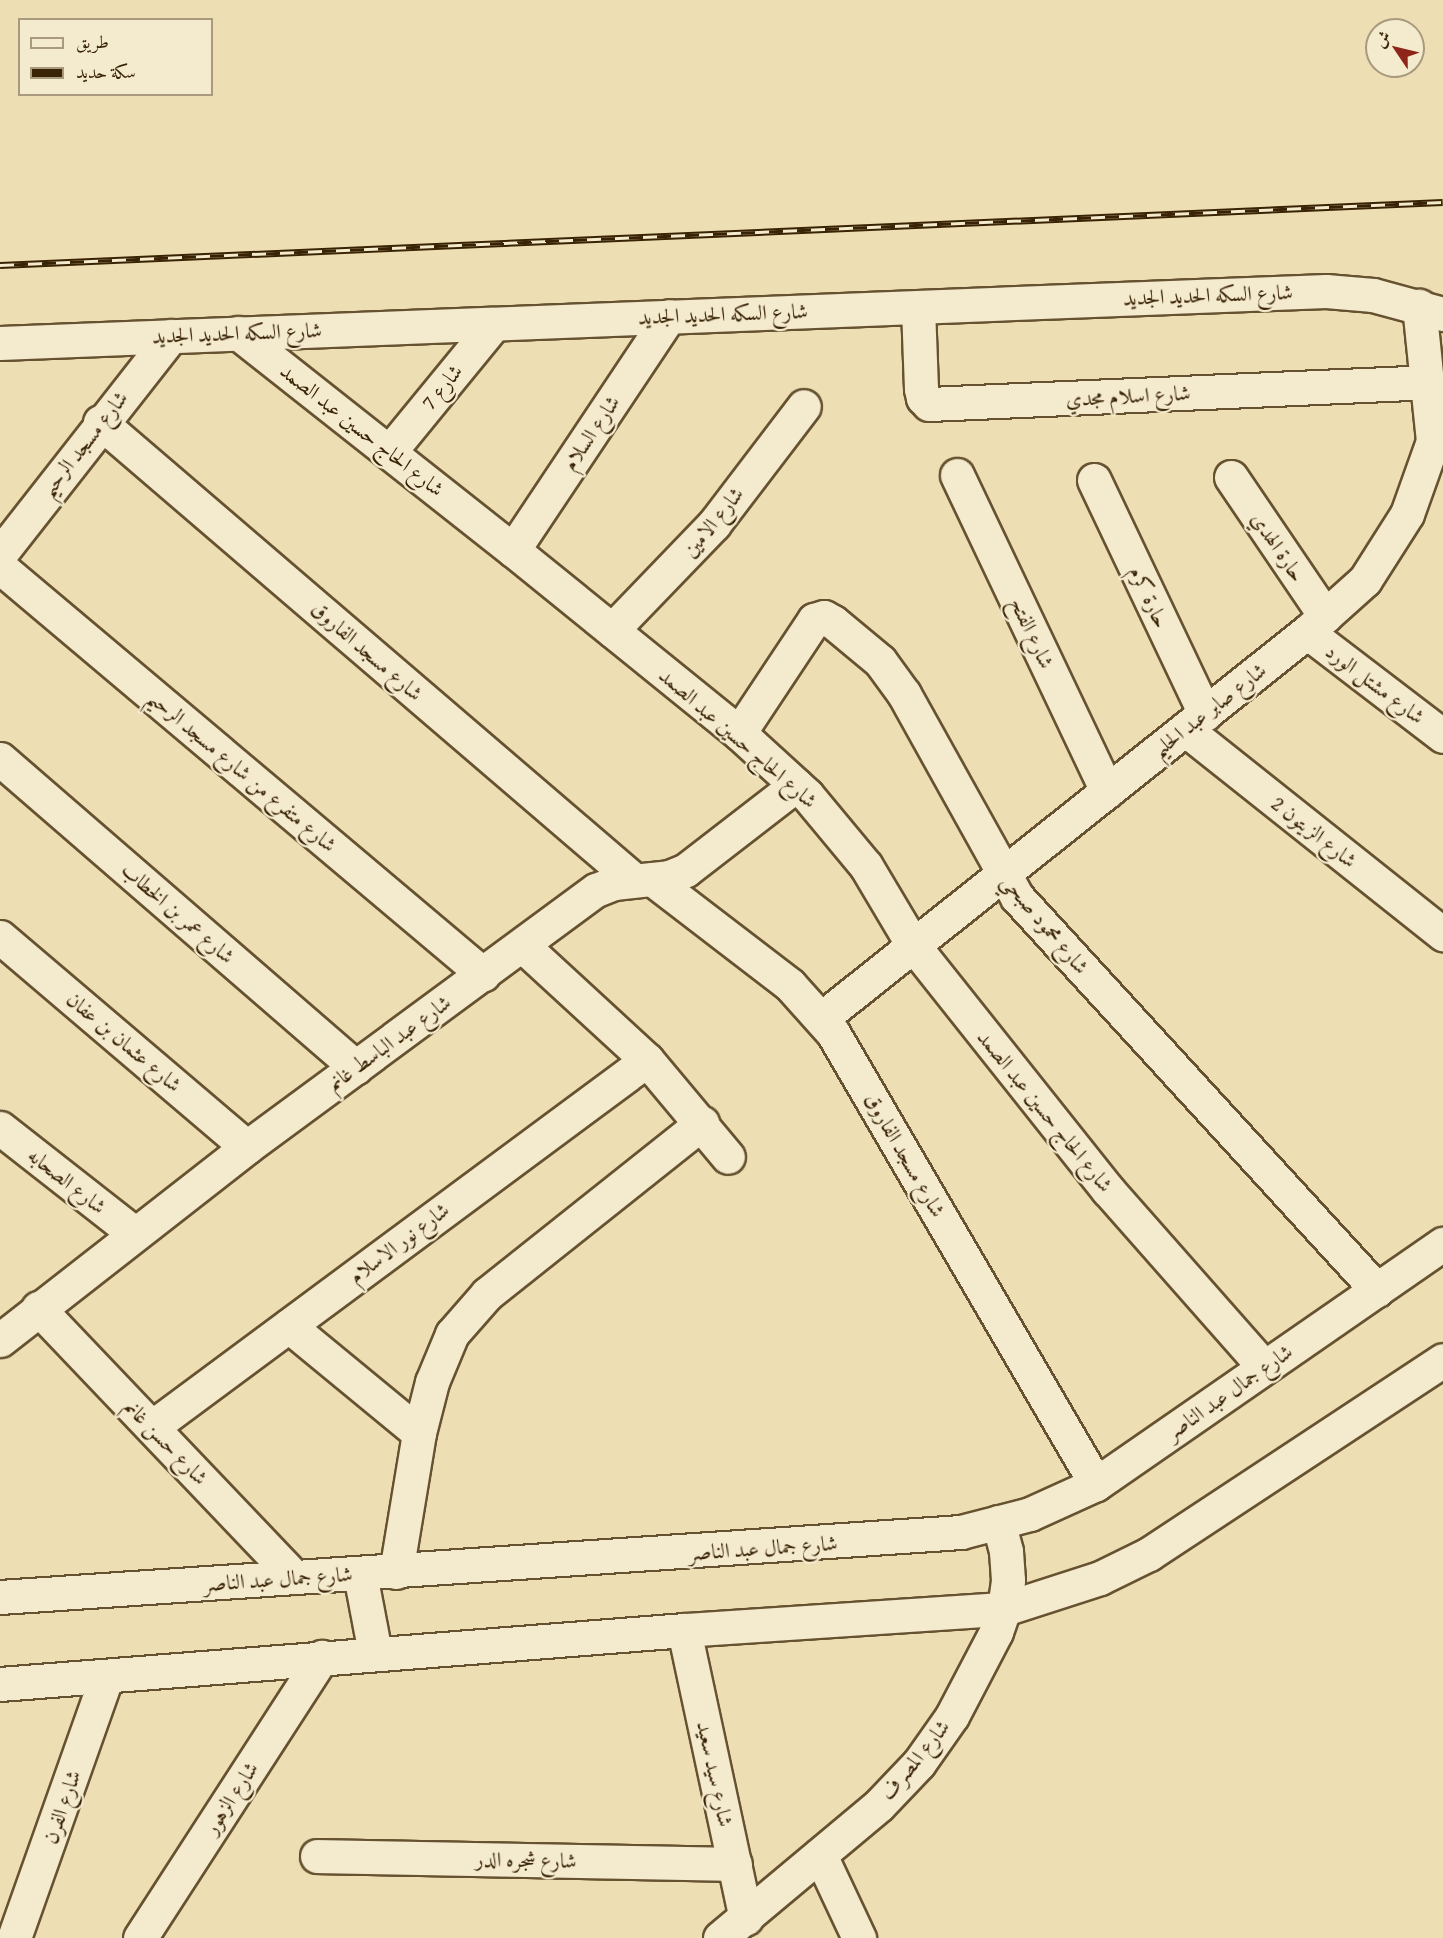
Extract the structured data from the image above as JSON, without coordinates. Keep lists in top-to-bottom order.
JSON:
{
  "streets": {
    "street": [
      "شارع السكه الحديد الجديد",
      "شارع 7",
      "شارع اسلام مجدي",
      "شارع الحاج حسين عبد الصمد",
      "شارع السلام",
      "شارع مسجد الرحيم",
      "شارع الامين",
      "حارة الهدي",
      "حارة كرم",
      "شارع الفتح",
      "شارع مسجد الفاروق",
      "شارع مشتل الورد",
      "شارع صابر عبد الحليم",
      "شارع متفرع من شارع مسجد الرحيم",
      "شارع الزيتون 2",
      "شارع عمر بن الخطاب",
      "شارع محمود صبحي",
      "شارع عثمان بن عفان",
      "شارع عبد الباسط غانم",
      "شارع الصحابه",
      "شارع نور الاسلام",
      "شارع جمال عبد الناصر",
      "شارع حسن غانم",
      "شارع المصرف",
      "شارع سيد سعيد",
      "شارع الزهور",
      "شارع الفرن",
      "شارع شجره الدر"
    ]
  },
  "crossings": [
    ["شارع السكه الحديد الجديد", "شارع 7"],
    ["شارع السكه الحديد الجديد", "شارع اسلام مجدي"],
    ["شارع السكه الحديد الجديد", "شارع الحاج حسين عبد الصمد"],
    ["شارع السكه الحديد الجديد", "شارع السلام"],
    ["شارع السكه الحديد الجديد", "شارع مسجد الرحيم"],
    ["شارع السكه الحديد الجديد", "شارع صابر عبد الحليم"],
    ["شارع 7", "شارع الحاج حسين عبد الصمد"],
    ["شارع اسلام مجدي", "شارع صابر عبد الحليم"],
    ["شارع الحاج حسين عبد الصمد", "شارع السلام"],
    ["شارع الحاج حسين عبد الصمد", "شارع الامين"],
    ["شارع الحاج حسين عبد الصمد", "شارع صابر عبد الحليم"],
    ["شارع الحاج حسين عبد الصمد", "شارع محمود صبحي"],
    ["شارع الحاج حسين عبد الصمد", "شارع عبد الباسط غانم"],
    ["شارع الحاج حسين عبد الصمد", "شارع جمال عبد الناصر"],
    ["شارع مسجد الرحيم", "شارع مسجد الفاروق"],
    ["حارة الهدي", "شارع مشتل الورد"],
    ["حارة الهدي", "شارع صابر عبد الحليم"],
    ["حارة كرم", "شارع صابر عبد الحليم"],
    ["حارة كرم", "شارع الزيتون 2"],
    ["شارع الفتح", "شارع صابر عبد الحليم"],
    ["شارع مسجد الفاروق", "شارع صابر عبد الحليم"],
    ["شارع مسجد الفاروق", "شارع عبد الباسط غانم"],
    ["شارع مسجد الفاروق", "شارع جمال عبد الناصر"],
    ["شارع مشتل الورد", "شارع صابر عبد الحليم"],
    ["شارع صابر عبد الحليم", "شارع الزيتون 2"],
    ["شارع صابر عبد الحليم", "شارع محمود صبحي"],
    ["شارع متفرع من شارع مسجد الرحيم", "شارع عبد الباسط غانم"],
    ["شارع عمر بن الخطاب", "شارع عبد الباسط غانم"],
    ["شارع محمود صبحي", "شارع جمال عبد الناصر"],
    ["شارع عثمان بن عفان", "شارع عبد الباسط غانم"],
    ["شارع عبد الباسط غانم", "شارع الصحابه"],
    ["شارع عبد الباسط غانم", "شارع حسن غانم"],
    ["شارع نور الاسلام", "شارع حسن غانم"],
    ["شارع جمال عبد الناصر", "شارع حسن غانم"],
    ["شارع جمال عبد الناصر", "شارع المصرف"],
    ["شارع المصرف", "شارع سيد سعيد"],
    ["شارع سيد سعيد", "شارع شجره الدر"]
  ],
  "legend": ["طريق", "سكة حديد"],
  "north": "top left"
}
